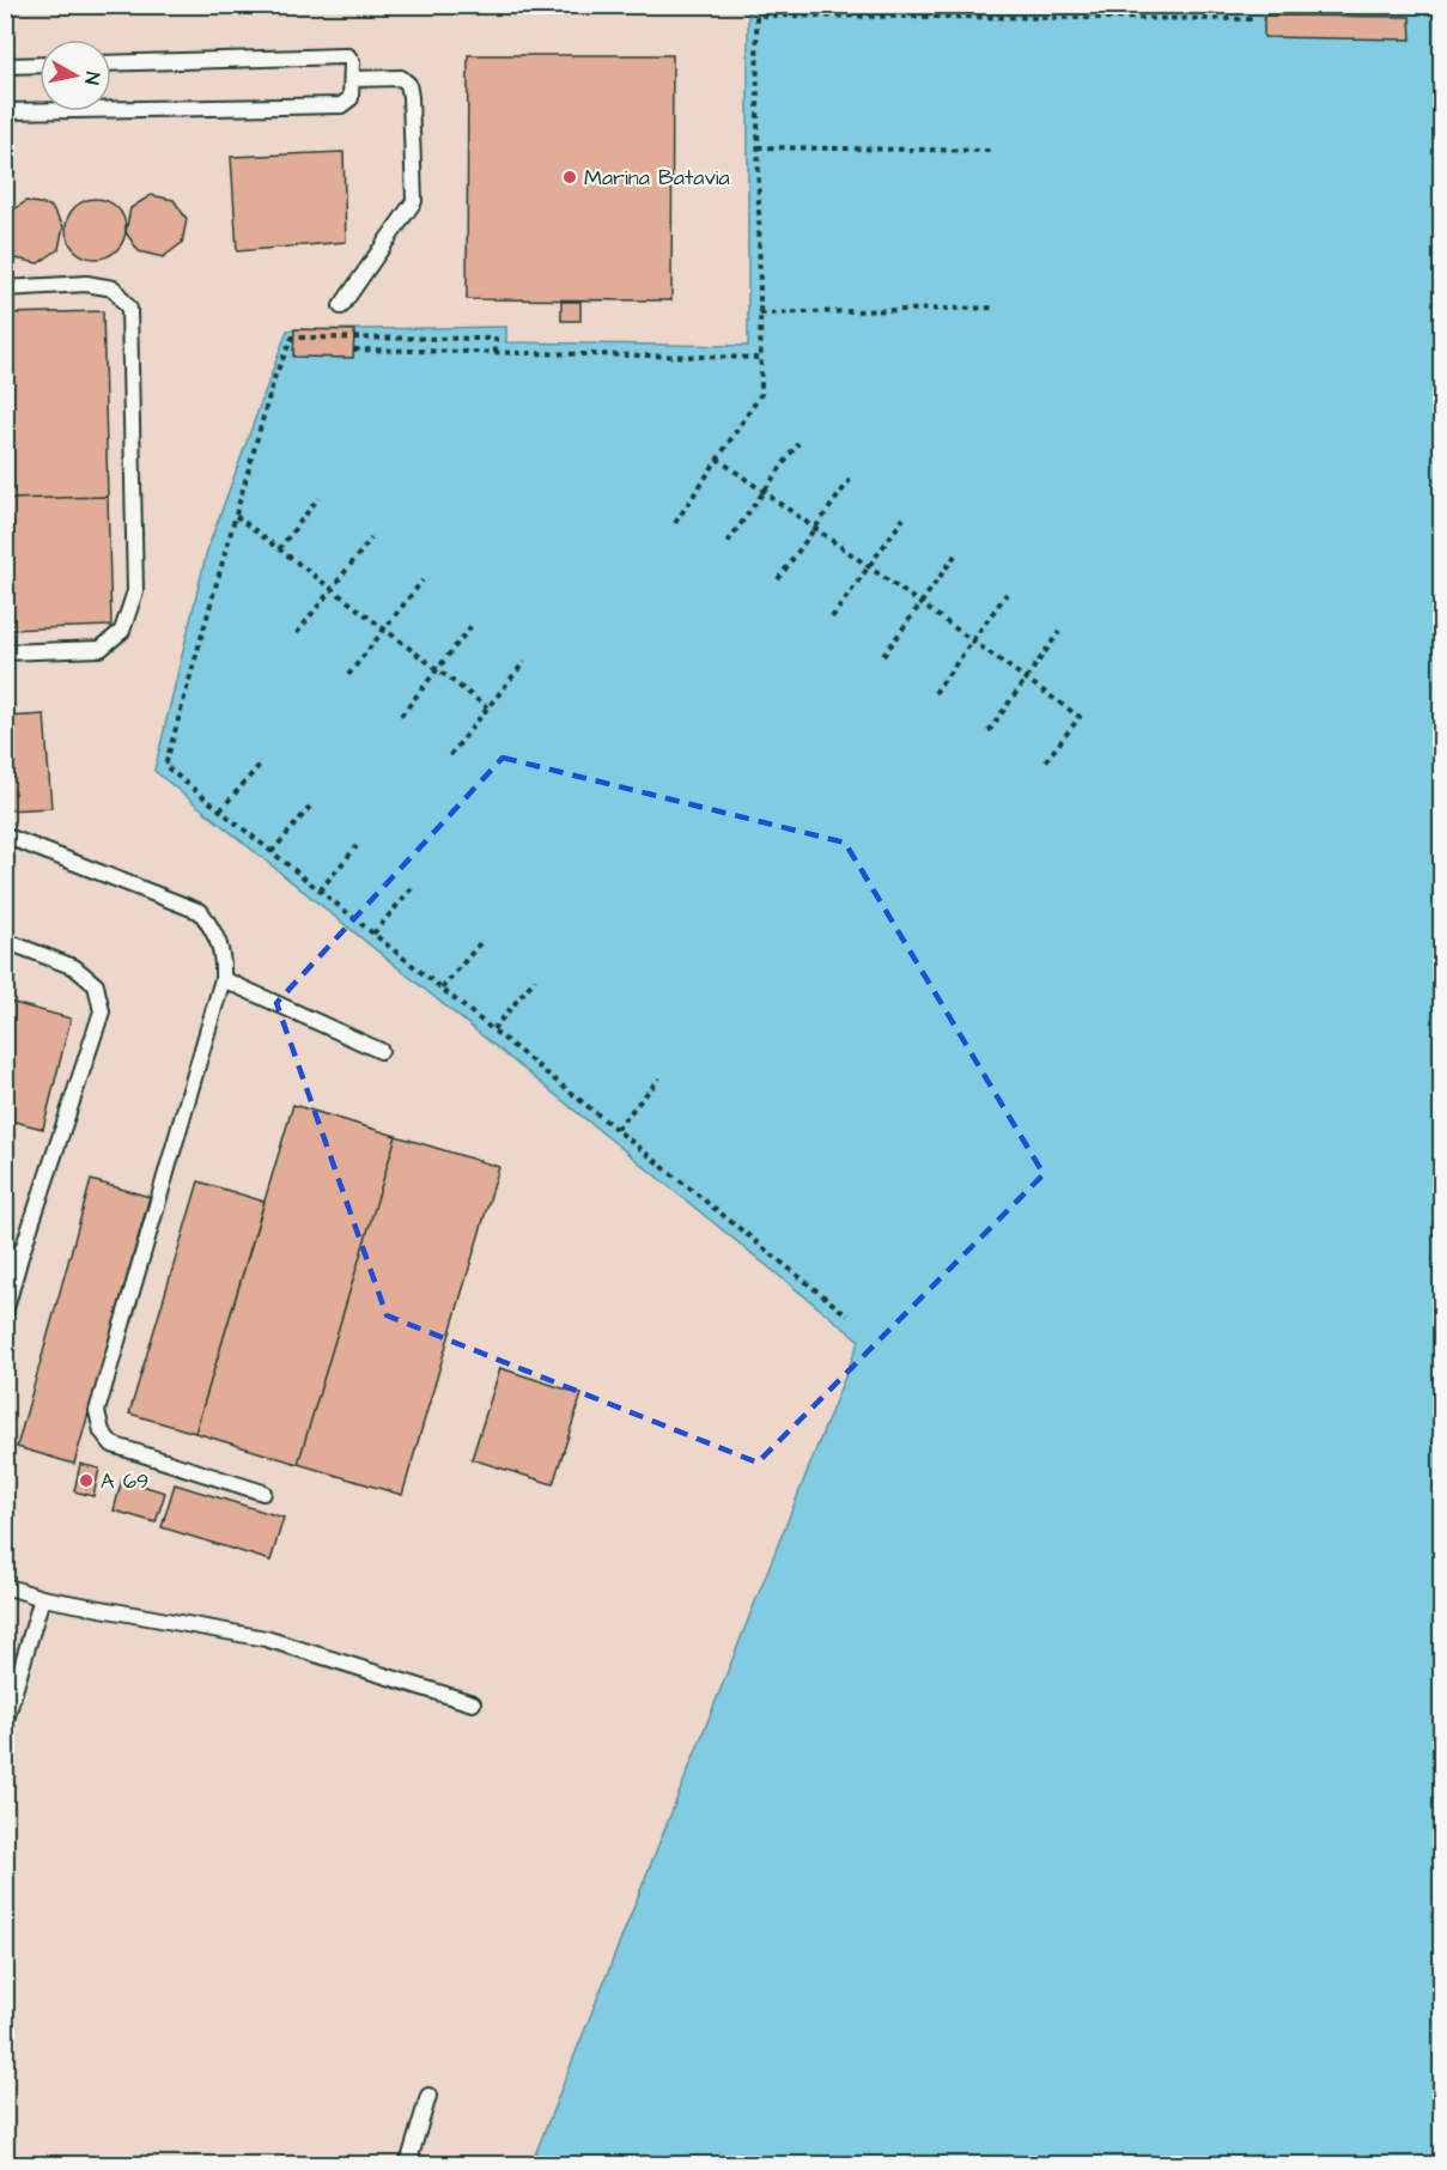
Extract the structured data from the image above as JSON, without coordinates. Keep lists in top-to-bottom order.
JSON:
{
  "places": ["Marina Batavia", "A 69"],
  "north": "right"
}
